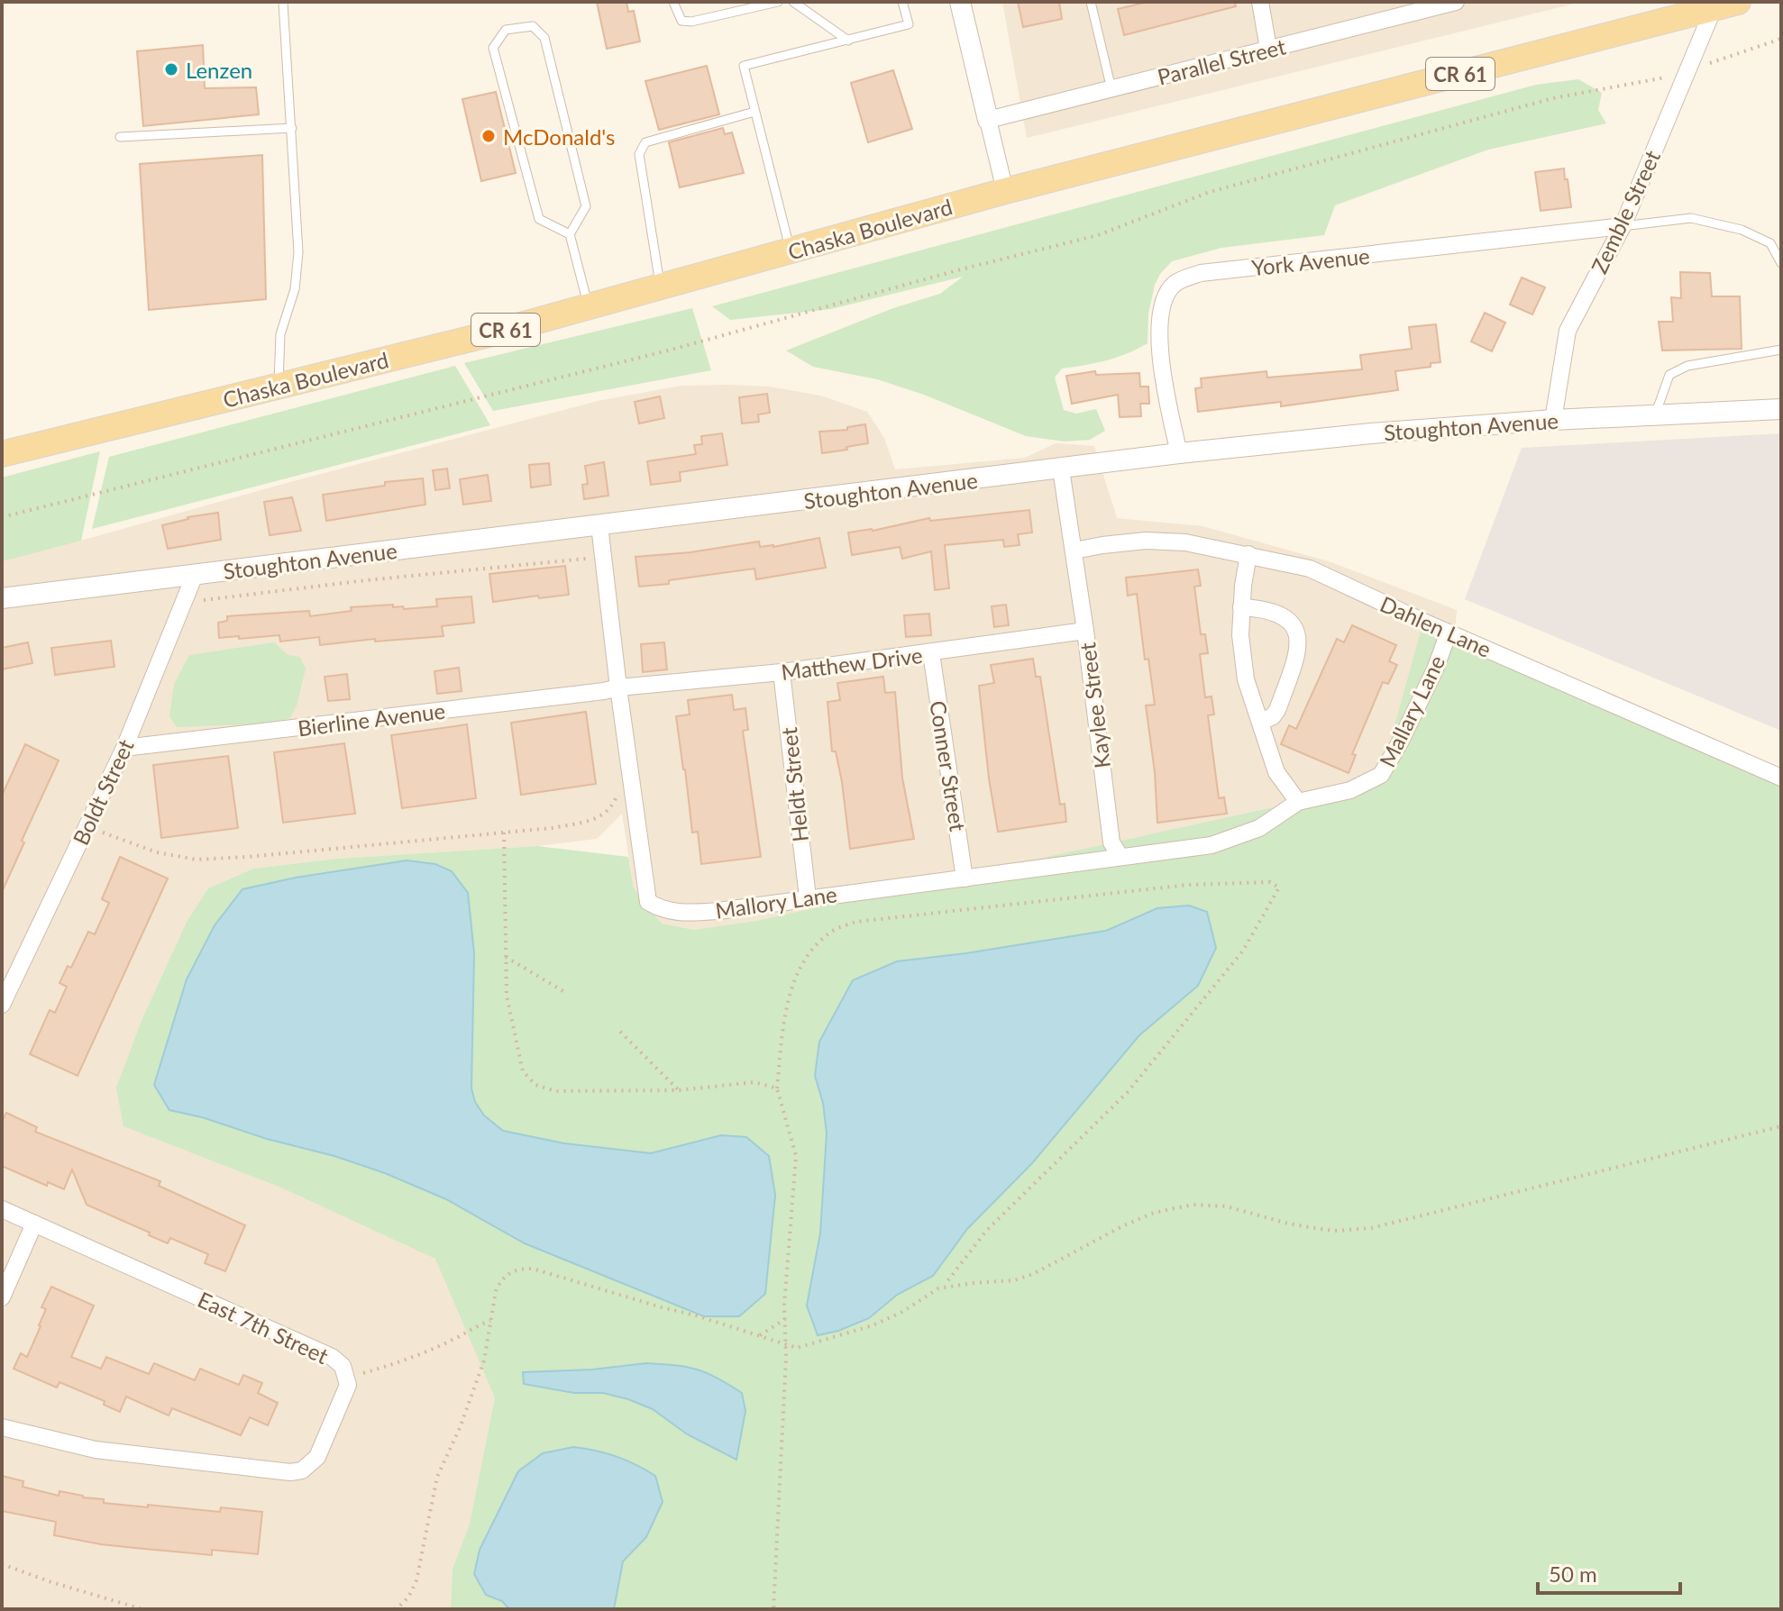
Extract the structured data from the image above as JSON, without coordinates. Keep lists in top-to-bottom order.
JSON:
{
  "streets": {
    "main road": ["CR 61", "Chaska Boulevard"],
    "street": [
      "Parallel Street",
      "Zemble Street",
      "York Avenue",
      "Stoughton Avenue",
      "Dahlen Lane",
      "Matthew Drive",
      "Kaylee Street",
      "Mallary Lane",
      "Bierline Avenue",
      "Conner Street",
      "Heldt Street",
      "Boldt Street",
      "Mallory Lane",
      "East 7th Street"
    ]
  },
  "crossings": [
    ["Zemble Street", "Chaska Boulevard"],
    ["Zemble Street", "York Avenue"],
    ["Zemble Street", "Stoughton Avenue"],
    ["York Avenue", "Stoughton Avenue"],
    ["Stoughton Avenue", "Kaylee Street"],
    ["Stoughton Avenue", "Boldt Street"],
    ["Dahlen Lane", "Kaylee Street"],
    ["Dahlen Lane", "Mallary Lane"],
    ["Matthew Drive", "Kaylee Street"],
    ["Matthew Drive", "Bierline Avenue"],
    ["Matthew Drive", "Conner Street"],
    ["Matthew Drive", "Heldt Street"],
    ["Matthew Drive", "Mallory Lane"],
    ["Kaylee Street", "Mallary Lane"],
    ["Kaylee Street", "Mallory Lane"],
    ["Mallary Lane", "Mallory Lane"],
    ["Bierline Avenue", "Boldt Street"],
    ["Bierline Avenue", "Mallory Lane"],
    ["Conner Street", "Mallory Lane"],
    ["Heldt Street", "Mallory Lane"]
  ],
  "places": ["Lenzen", "McDonald's"],
  "scale_bar": "50 m"
}
